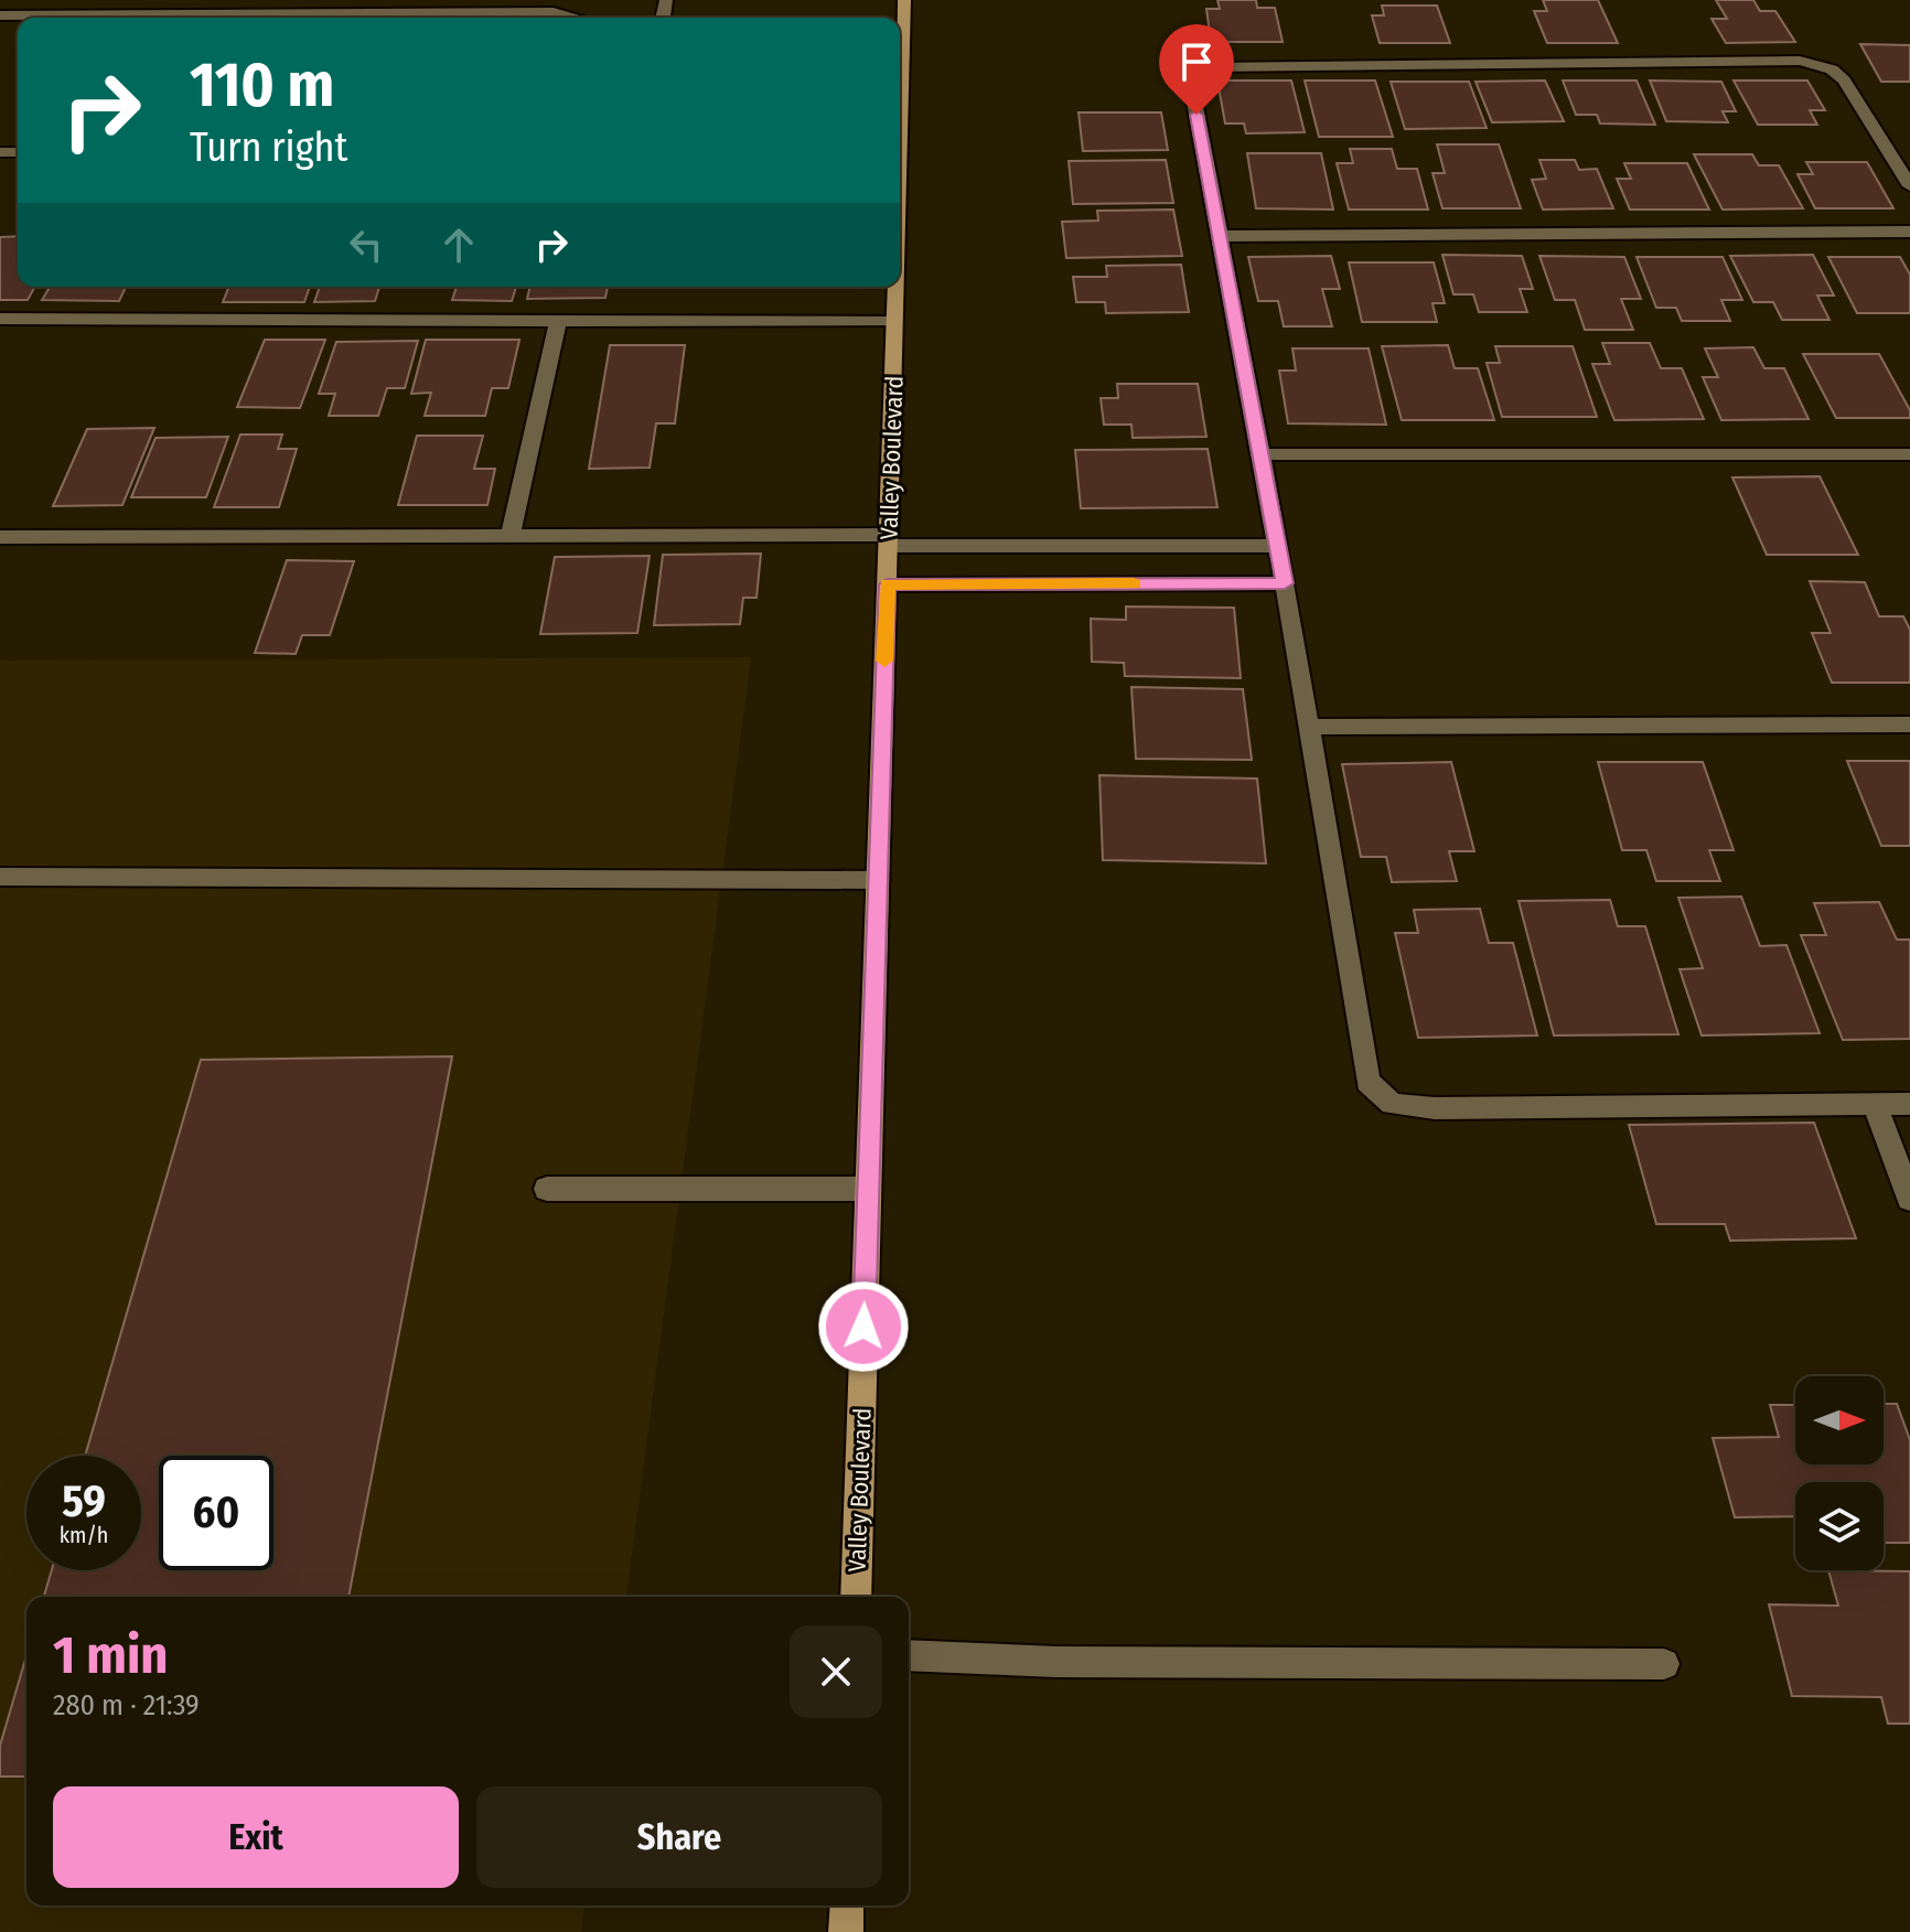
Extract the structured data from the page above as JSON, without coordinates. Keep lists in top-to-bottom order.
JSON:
{
  "streets": {
    "main road": ["Valley Boulevard"]
  },
  "north": "right",
  "page": {
    "turn": ["110 m", "Turn right"],
    "speed": "59 km/h",
    "limit": "60",
    "heading": ["1 min", "280 m · 21:39"],
    "buttons": ["Exit", "Share"]
  }
}
